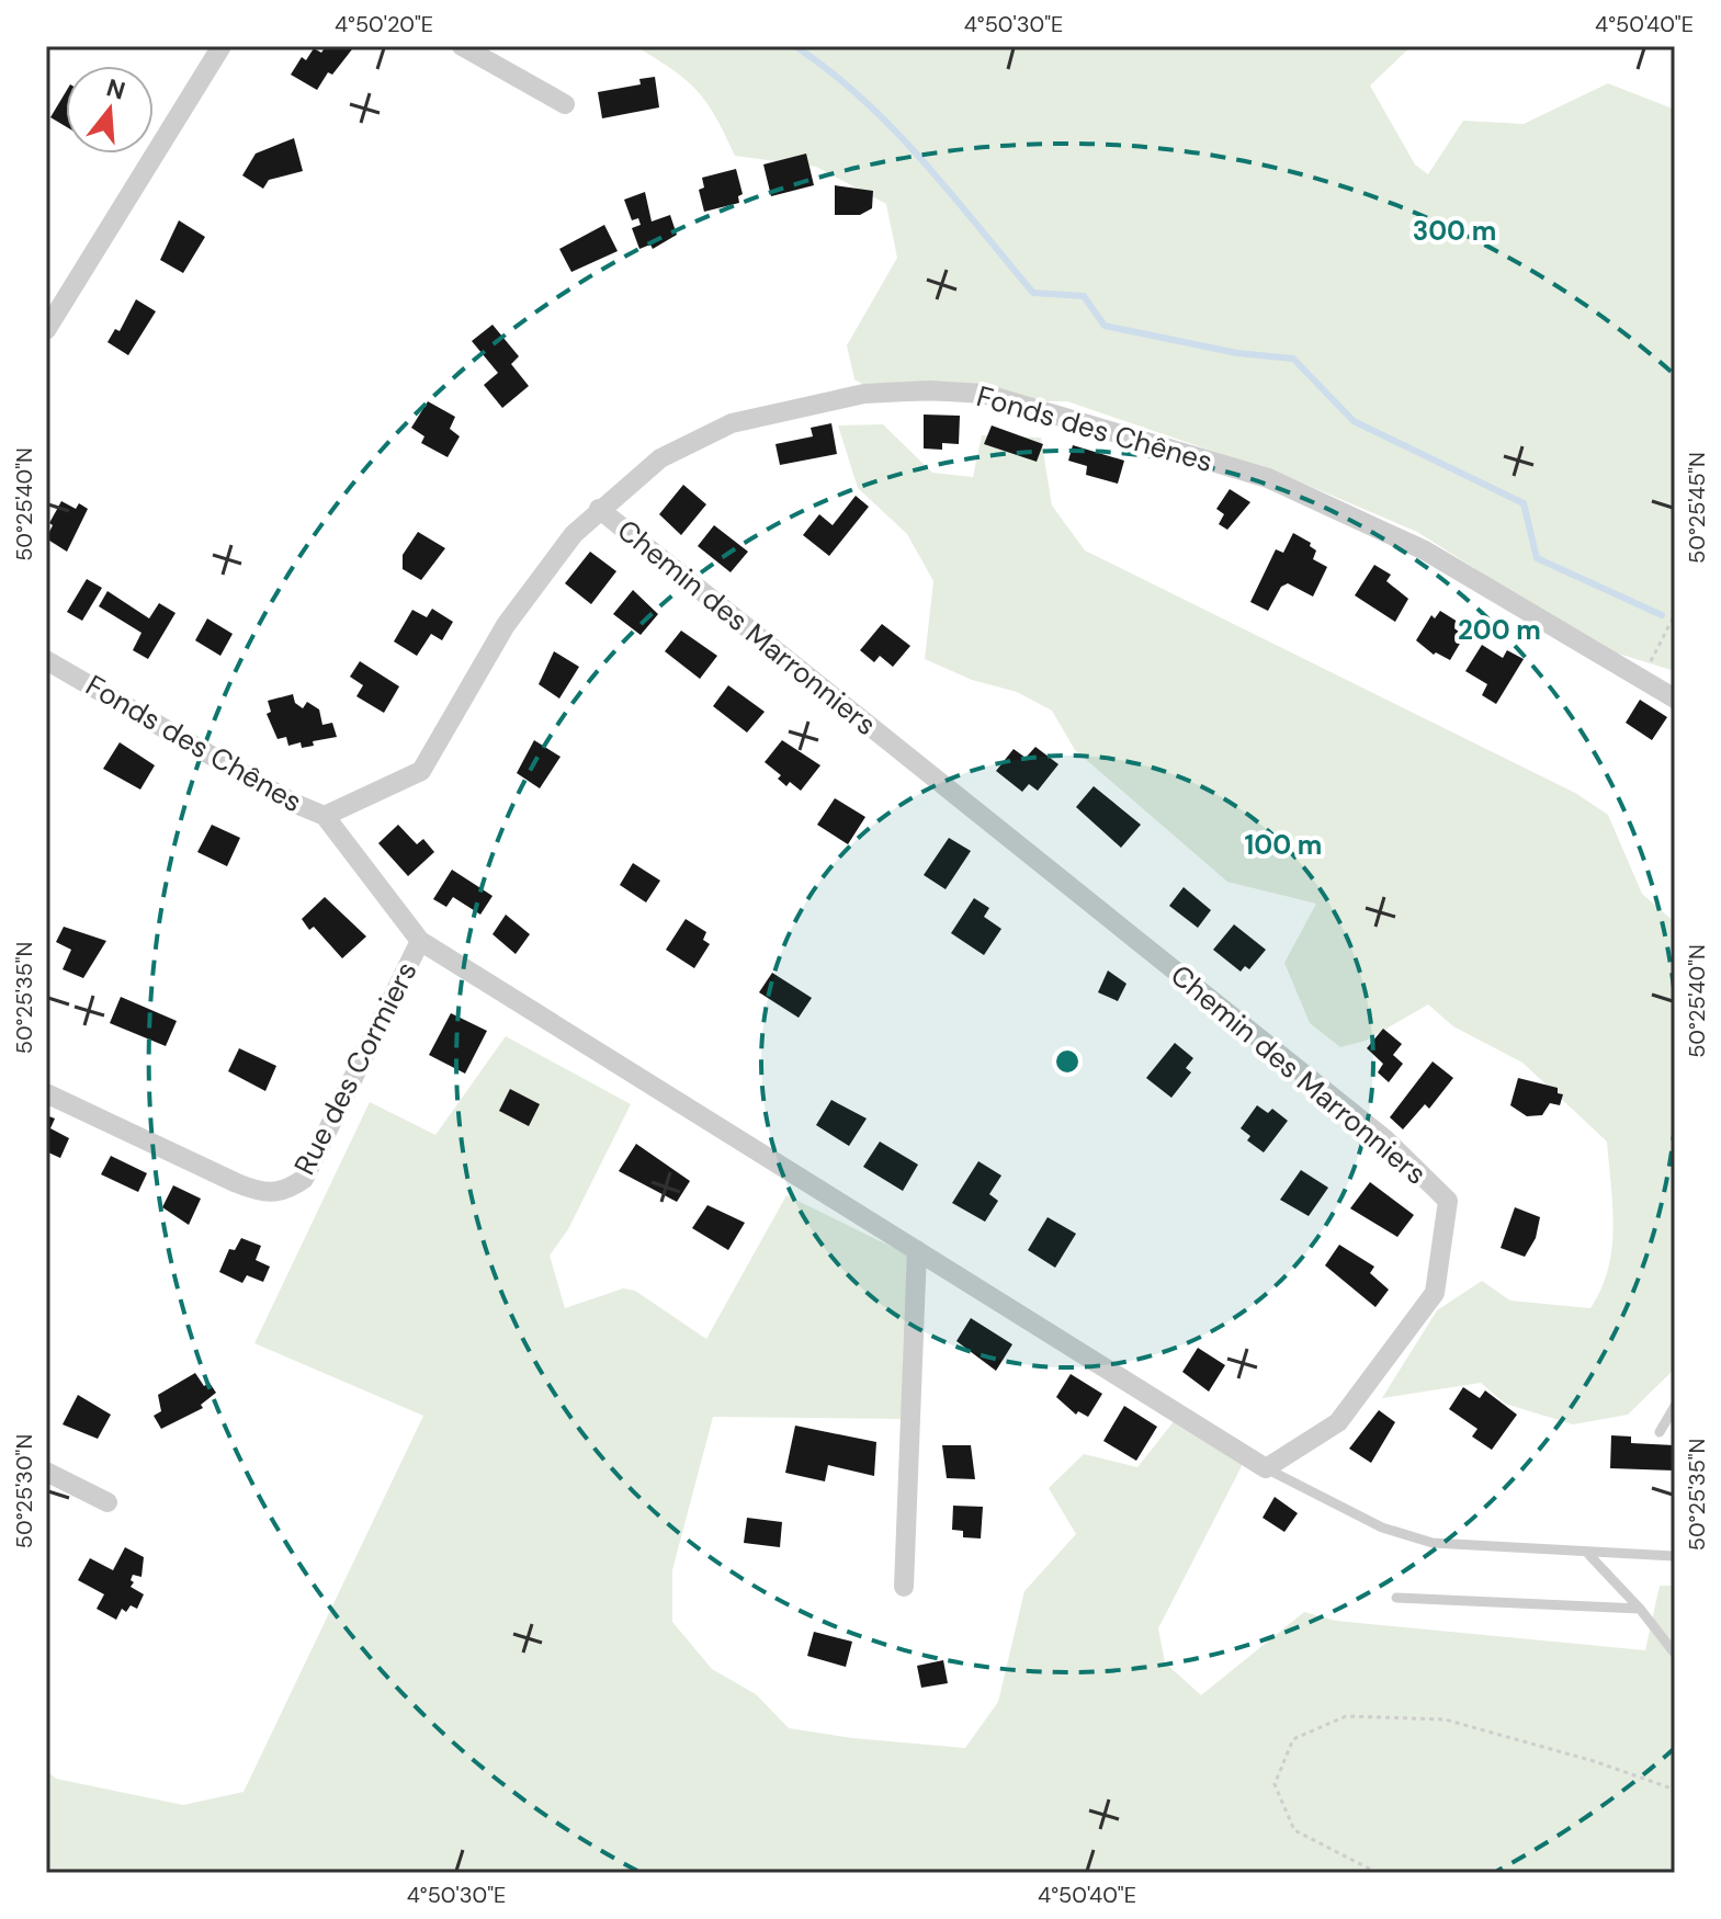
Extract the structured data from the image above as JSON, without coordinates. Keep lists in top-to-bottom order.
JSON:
{
  "streets": {
    "street": ["Fonds des Chênes", "Chemin des Marronniers", "Rue des Cormiers"]
  },
  "crossings": [
    ["Fonds des Chênes", "Chemin des Marronniers"],
    ["Fonds des Chênes", "Rue des Cormiers"]
  ],
  "north": "top",
  "coordinates": [
    "4°50'20\"E",
    "4°50'30\"E",
    "4°50'40\"E",
    "50°25'40\"N",
    "50°25'45\"N",
    "50°25'35\"N",
    "50°25'30\"N"
  ],
  "rings": ["300 m", "200 m", "100 m"]
}
